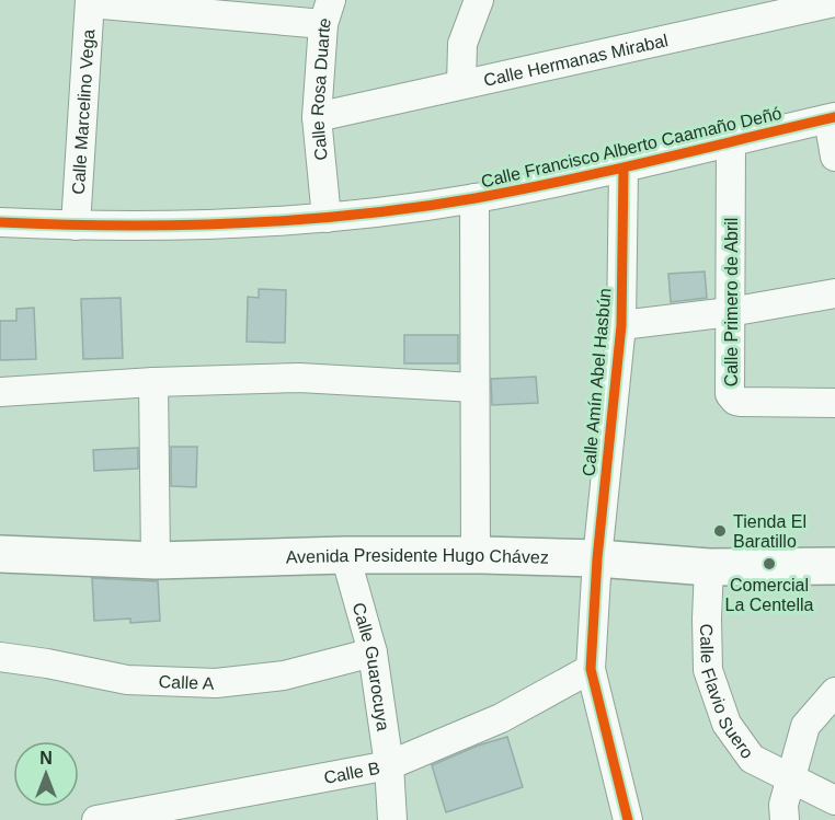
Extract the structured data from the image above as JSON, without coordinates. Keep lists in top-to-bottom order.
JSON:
{
  "streets": {
    "main road": ["Avenida Presidente Hugo Chávez"],
    "street": [
      "Calle Hermanas Mirabal",
      "Calle Rosa Duarte",
      "Calle Marcelino Vega",
      "Calle Francisco Alberto Caamaño Deñó",
      "Calle Primero de Abril",
      "Calle Amín Abel Hasbún",
      "Calle Guarocuya",
      "Calle A",
      "Calle Flavio Suero",
      "Calle B"
    ]
  },
  "crossings": [
    ["Calle Hermanas Mirabal", "Calle Rosa Duarte"],
    ["Calle Rosa Duarte", "Calle Francisco Alberto Caamaño Deñó"],
    ["Calle Marcelino Vega", "Calle Francisco Alberto Caamaño Deñó"],
    ["Calle Francisco Alberto Caamaño Deñó", "Calle Primero de Abril"],
    ["Calle Francisco Alberto Caamaño Deñó", "Calle Amín Abel Hasbún"],
    ["Calle Amín Abel Hasbún", "Avenida Presidente Hugo Chávez"],
    ["Calle Amín Abel Hasbún", "Calle B"],
    ["Avenida Presidente Hugo Chávez", "Calle Guarocuya"],
    ["Avenida Presidente Hugo Chávez", "Calle Flavio Suero"],
    ["Calle Guarocuya", "Calle A"],
    ["Calle Guarocuya", "Calle B"]
  ],
  "places": ["Tienda El Baratillo", "Comercial La Centella"],
  "north": "top"
}
